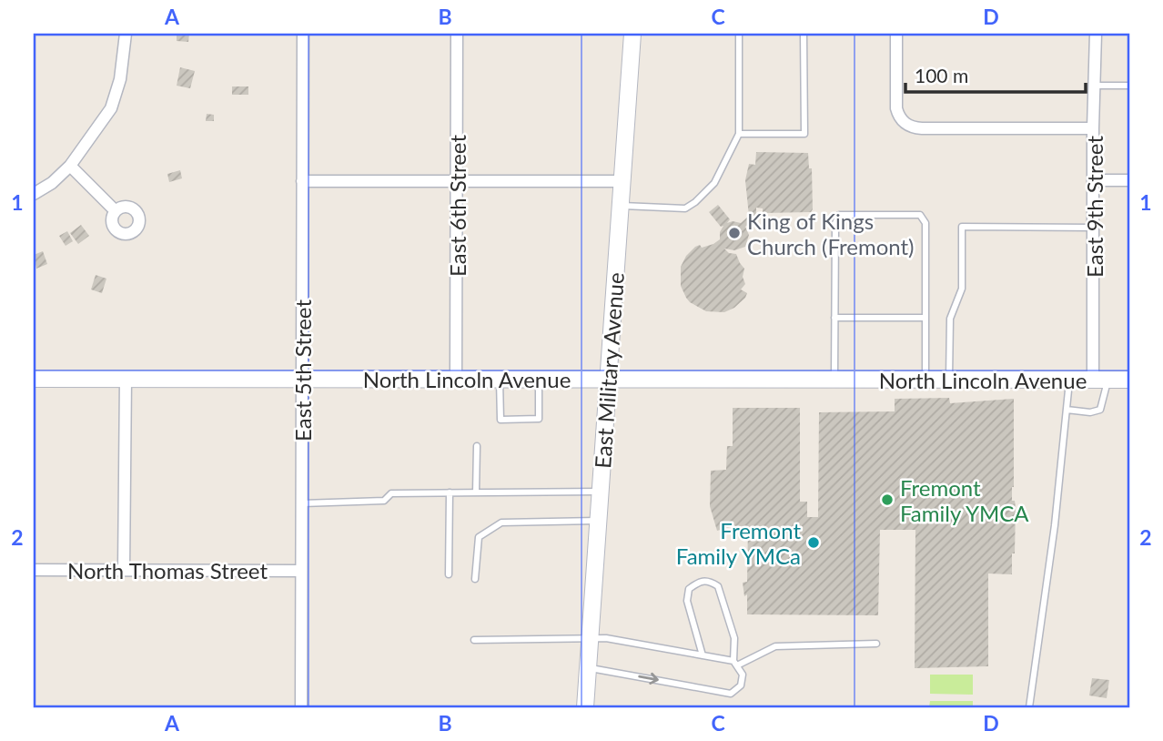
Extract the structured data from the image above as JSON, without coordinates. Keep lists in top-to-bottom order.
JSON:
{
  "streets": {
    "street": [
      "East 6th Street",
      "East 9th Street",
      "East 5th Street",
      "East Military Avenue",
      "North Lincoln Avenue",
      "North Thomas Street"
    ]
  },
  "crossings": [
    ["East 6th Street", "North Lincoln Avenue"],
    ["East 9th Street", "North Lincoln Avenue"],
    ["East 5th Street", "North Lincoln Avenue"],
    ["East 5th Street", "North Thomas Street"],
    ["East Military Avenue", "North Lincoln Avenue"]
  ],
  "places": ["King of Kings Church (Fremont)", "Fremont Family YMCA", "Fremont Family YMCa"],
  "scale_bar": "100 m",
  "grid": {
    "columns": [
      "A",
      "B",
      "C",
      "D"
    ],
    "rows": ["1", "2"]
  }
}
